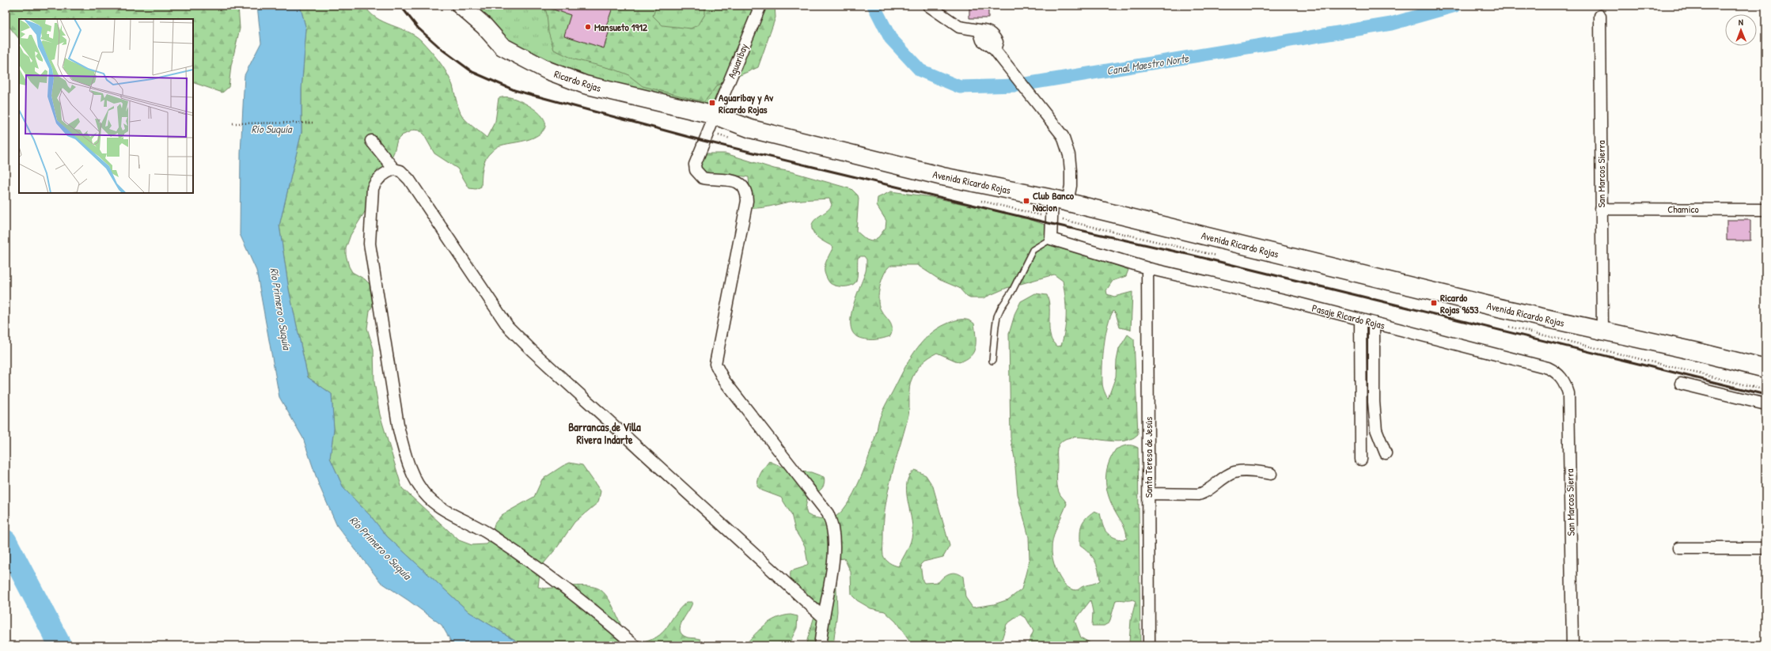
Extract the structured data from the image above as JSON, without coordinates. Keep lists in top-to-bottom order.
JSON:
{
  "streets": {
    "main road": ["Ricardo Rojas", "Avenida Ricardo Rojas"],
    "street": [
      "Aguaribay",
      "San Marcos Sierra",
      "Chamico",
      "Pasaje Ricardo Rojas",
      "Santa Teresa de Jesús"
    ]
  },
  "crossings": [
    ["Aguaribay", "Ricardo Rojas"],
    ["Aguaribay", "Avenida Ricardo Rojas"],
    ["Ricardo Rojas", "Avenida Ricardo Rojas"],
    ["San Marcos Sierra", "Avenida Ricardo Rojas"],
    ["San Marcos Sierra", "Chamico"],
    ["San Marcos Sierra", "Pasaje Ricardo Rojas"],
    ["Pasaje Ricardo Rojas", "Santa Teresa de Jesús"]
  ],
  "districts": ["Barrancas de Villa Rivera Indarte"],
  "water": ["Canal Maestro Norte", "Río Suquía", "Río Primero o Suquía"],
  "places": {
    "other": ["Mansueto 1912"],
    "transit": ["Aguaribay y Av Ricardo Rojas", "Club Banco Nacion", "Ricardo Rojas 9653"]
  },
  "north": "top"
}
